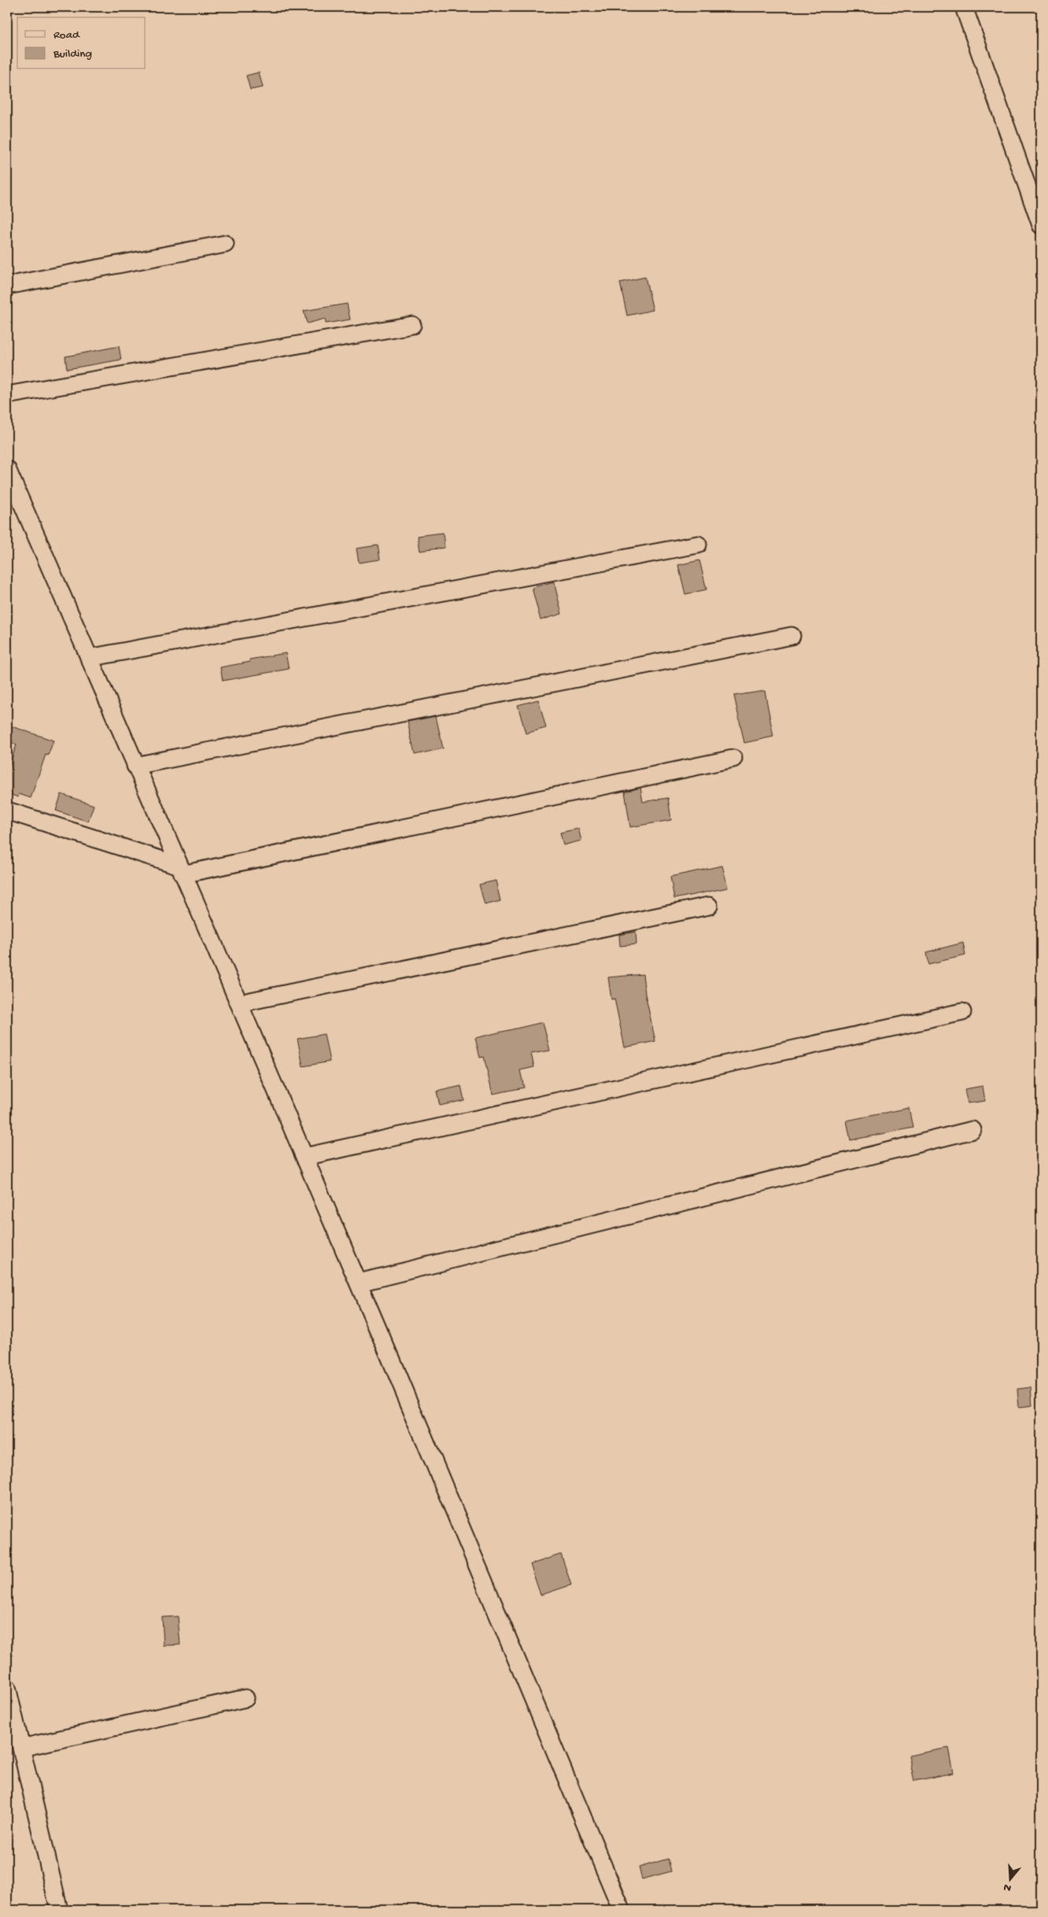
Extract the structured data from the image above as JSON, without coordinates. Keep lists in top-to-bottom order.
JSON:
{
  "legend": ["Road", "Building"],
  "north": "bottom"
}
